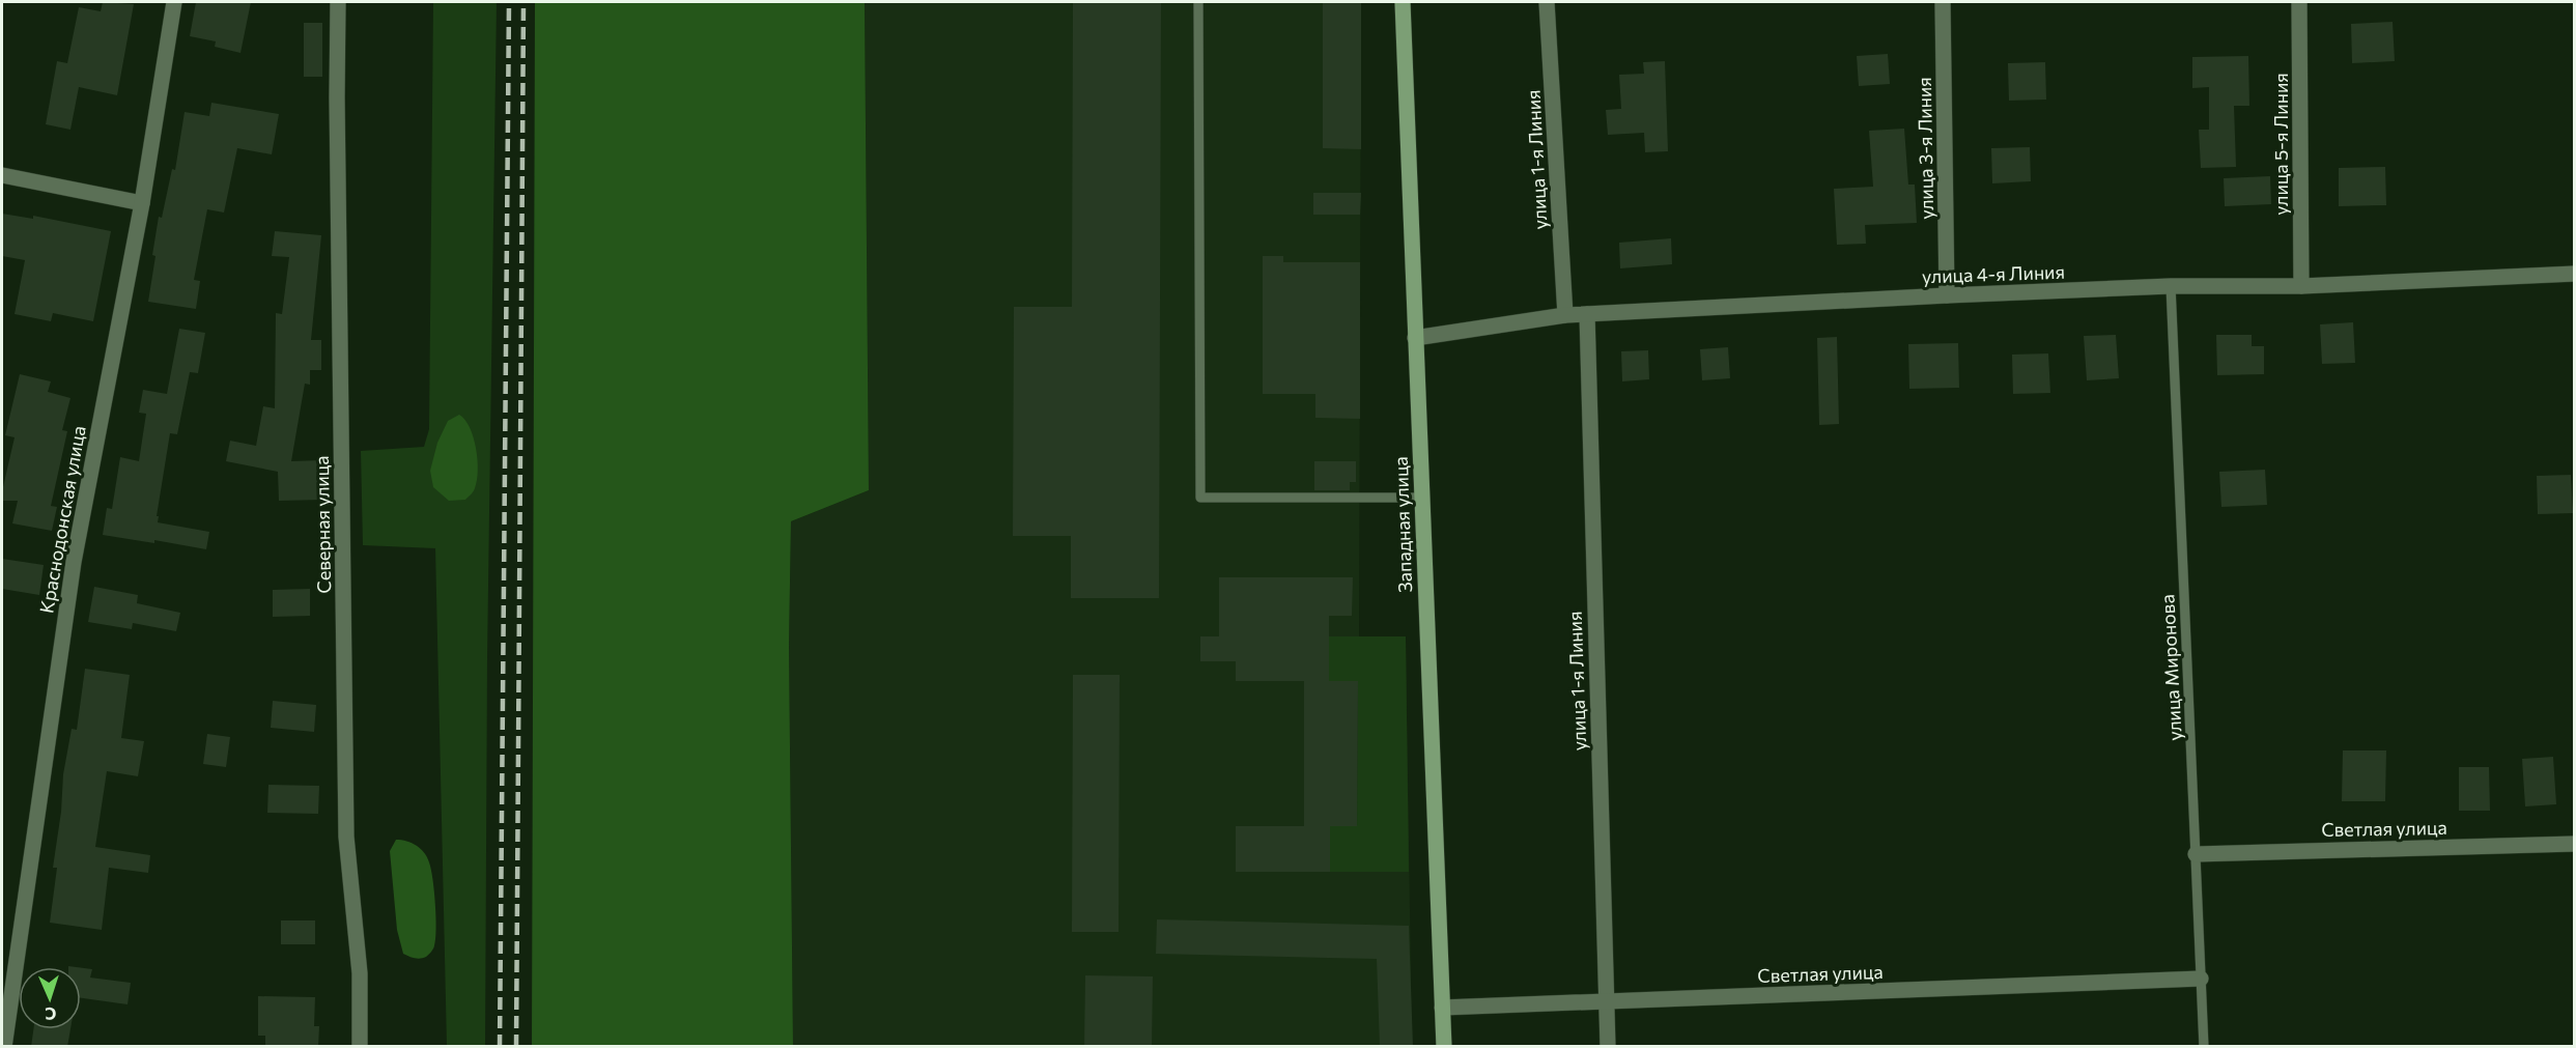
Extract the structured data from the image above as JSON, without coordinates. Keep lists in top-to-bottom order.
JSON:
{
  "streets": {
    "street": [
      "улица 5-я Линия",
      "улица 3-я Линия",
      "улица 1-я Линия",
      "улица 4-я Линия",
      "Краснодонская улица",
      "Северная улица",
      "Западная улица",
      "Светлая улица"
    ],
    "lane": ["улица Миронова"]
  },
  "crossings": [
    ["улица 5-я Линия", "улица 4-я Линия"],
    ["улица 3-я Линия", "улица 4-я Линия"],
    ["улица 1-я Линия", "улица 4-я Линия"],
    ["улица 1-я Линия", "Светлая улица"],
    ["улица 4-я Линия", "Западная улица"],
    ["улица 4-я Линия", "улица Миронова"],
    ["Западная улица", "Светлая улица"],
    ["улица Миронова", "Светлая улица"]
  ],
  "north": "bottom"
}
